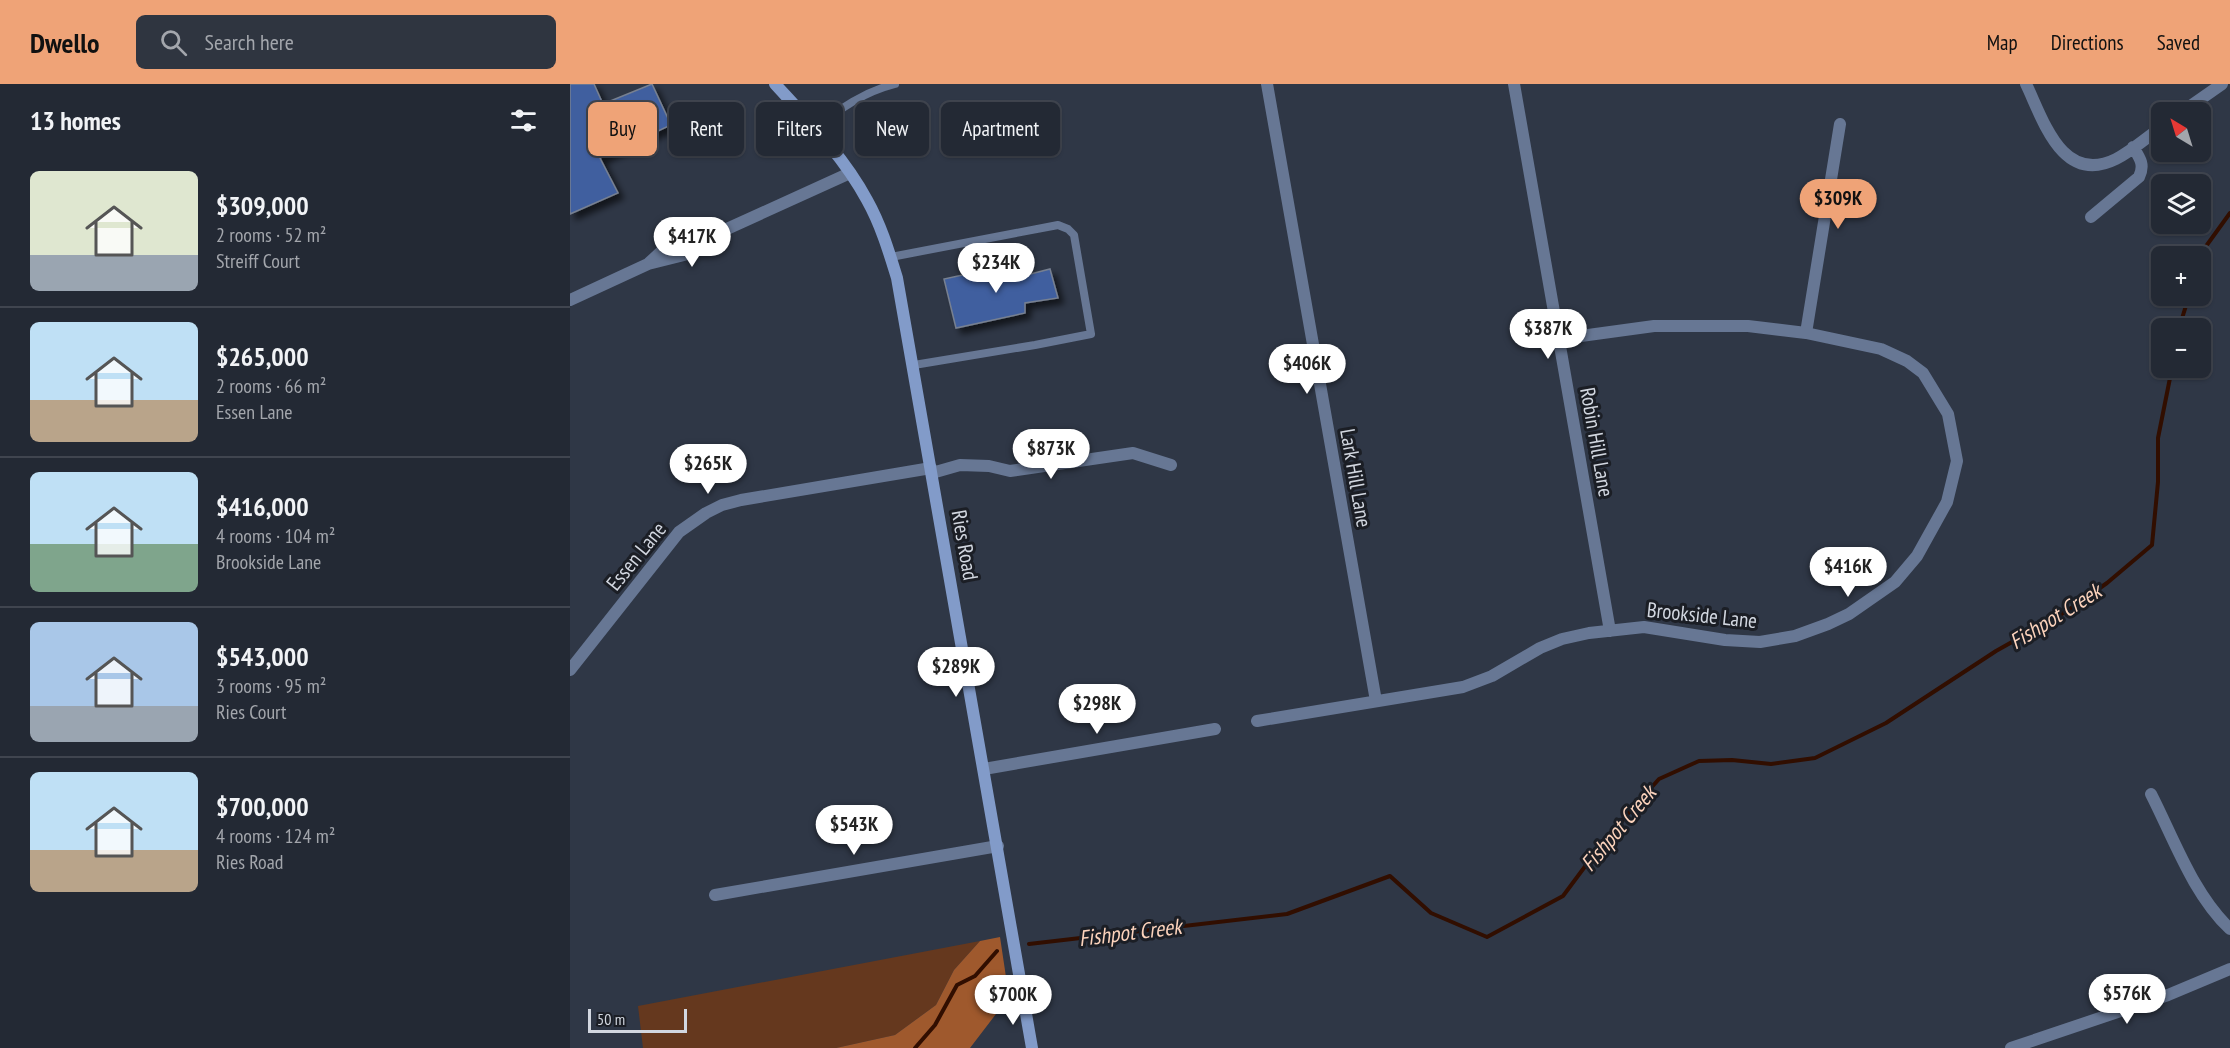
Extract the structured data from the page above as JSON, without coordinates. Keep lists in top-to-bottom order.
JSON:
{
  "streets": {
    "street": [
      "Robin Hill Lane",
      "Lark Hill Lane",
      "Ries Road",
      "Essen Lane",
      "Brookside Lane"
    ]
  },
  "crossings": [
    ["Robin Hill Lane", "Brookside Lane"],
    ["Lark Hill Lane", "Brookside Lane"],
    ["Ries Road", "Essen Lane"]
  ],
  "water": ["Fishpot Creek"],
  "scale_bar": "50 m",
  "north": "top left",
  "page": {
    "header": "Dwello",
    "search": "Search here",
    "nav": ["Map", "Directions", "Saved"],
    "heading": "13 homes",
    "map_buttons": ["+", "−"],
    "chip": [
      "Buy",
      "Rent",
      "Filters",
      "New",
      "Apartment"
    ],
    "list": [
      {
        "name": "$309,000",
        "note": "2 rooms · 52 m² · Streiff Court"
      },
      {
        "name": "$265,000",
        "note": "2 rooms · 66 m² · Essen Lane"
      },
      {
        "name": "$416,000",
        "note": "4 rooms · 104 m² · Brookside Lane"
      },
      {
        "name": "$543,000",
        "note": "3 rooms · 95 m² · Ries Court"
      },
      {
        "name": "$700,000",
        "note": "4 rooms · 124 m² · Ries Road"
      }
    ],
    "price": [
      "$309K",
      "$417K",
      "$234K",
      "$387K",
      "$406K",
      "$873K",
      "$265K",
      "$416K",
      "$289K",
      "$298K",
      "$543K",
      "$576K",
      "$700K"
    ],
    "scale": "50 m"
  }
}
